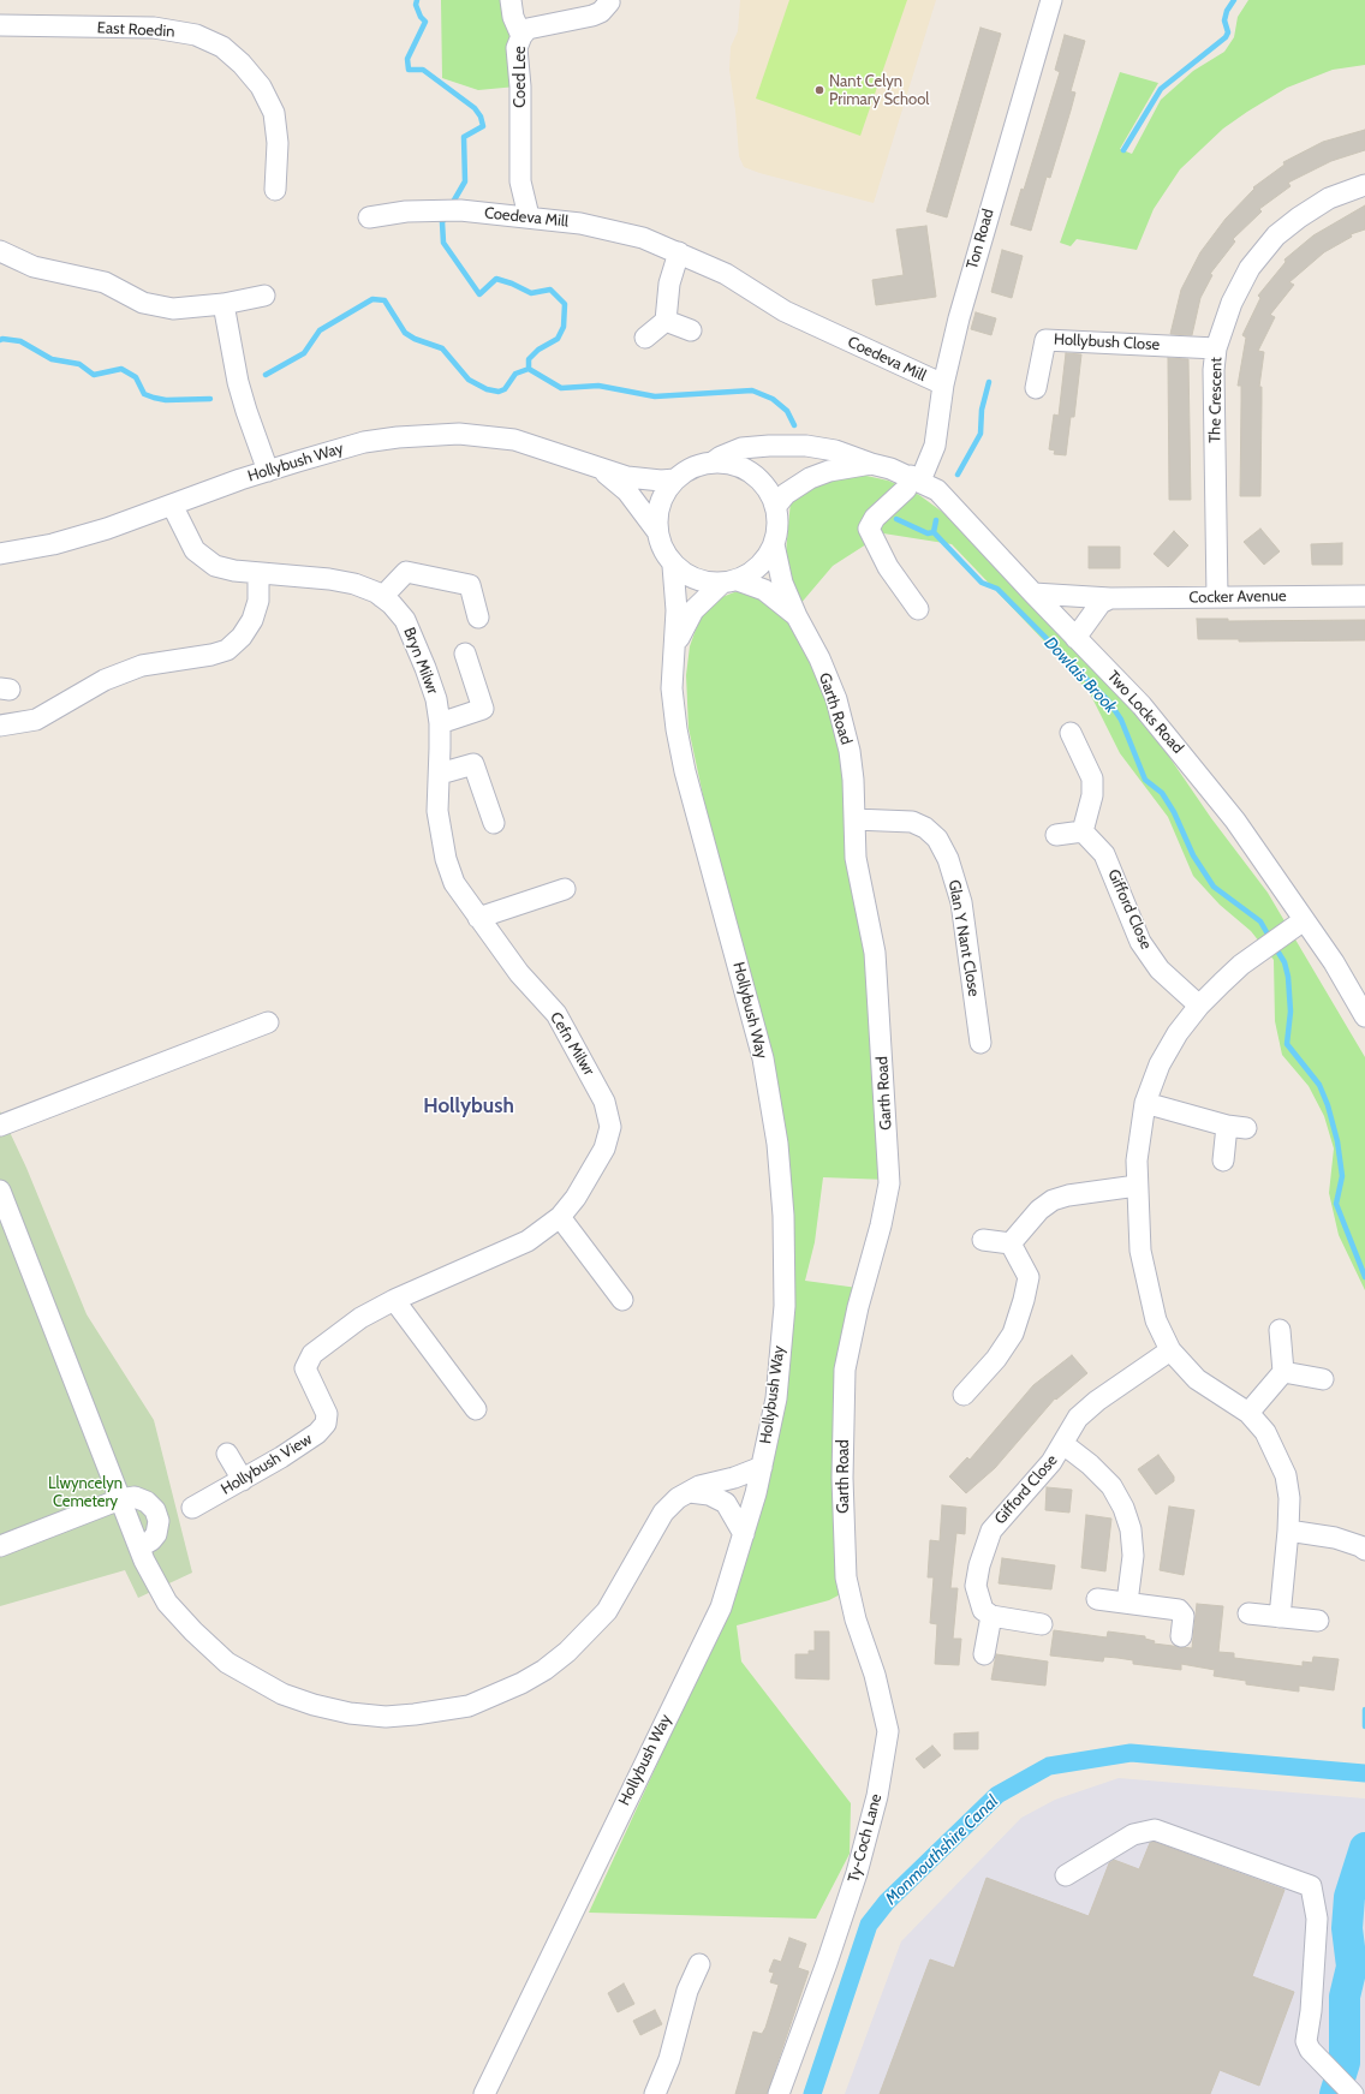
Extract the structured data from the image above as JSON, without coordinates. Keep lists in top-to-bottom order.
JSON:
{
  "streets": {
    "street": [
      "East Roedin",
      "Coed Lee",
      "Coedeva Mill",
      "Ton Road",
      "Hollybush Close",
      "The Crescent",
      "Hollybush Way",
      "Cocker Avenue",
      "Bryn Milwr",
      "Garth Road",
      "Two Locks Road",
      "Gifford Close",
      "Glan Y Nant Close",
      "Cefn Milwr",
      "Hollybush View",
      "Ty-Coch Lane"
    ]
  },
  "crossings": [
    ["Coed Lee", "Coedeva Mill"],
    ["Coedeva Mill", "Ton Road"],
    ["Ton Road", "Two Locks Road"],
    ["Hollybush Close", "The Crescent"],
    ["The Crescent", "Cocker Avenue"],
    ["Hollybush Way", "Bryn Milwr"],
    ["Hollybush Way", "Garth Road"],
    ["Hollybush Way", "Two Locks Road"],
    ["Cocker Avenue", "Two Locks Road"],
    ["Bryn Milwr", "Cefn Milwr"],
    ["Garth Road", "Two Locks Road"],
    ["Garth Road", "Glan Y Nant Close"],
    ["Garth Road", "Ty-Coch Lane"],
    ["Cefn Milwr", "Hollybush View"]
  ],
  "districts": ["Hollybush"],
  "water": ["Dowlais Brook", "Monmouthshire Canal"],
  "parks": ["Llwyncelyn Cemetery"],
  "places": ["Nant Celyn Primary School"]
}
